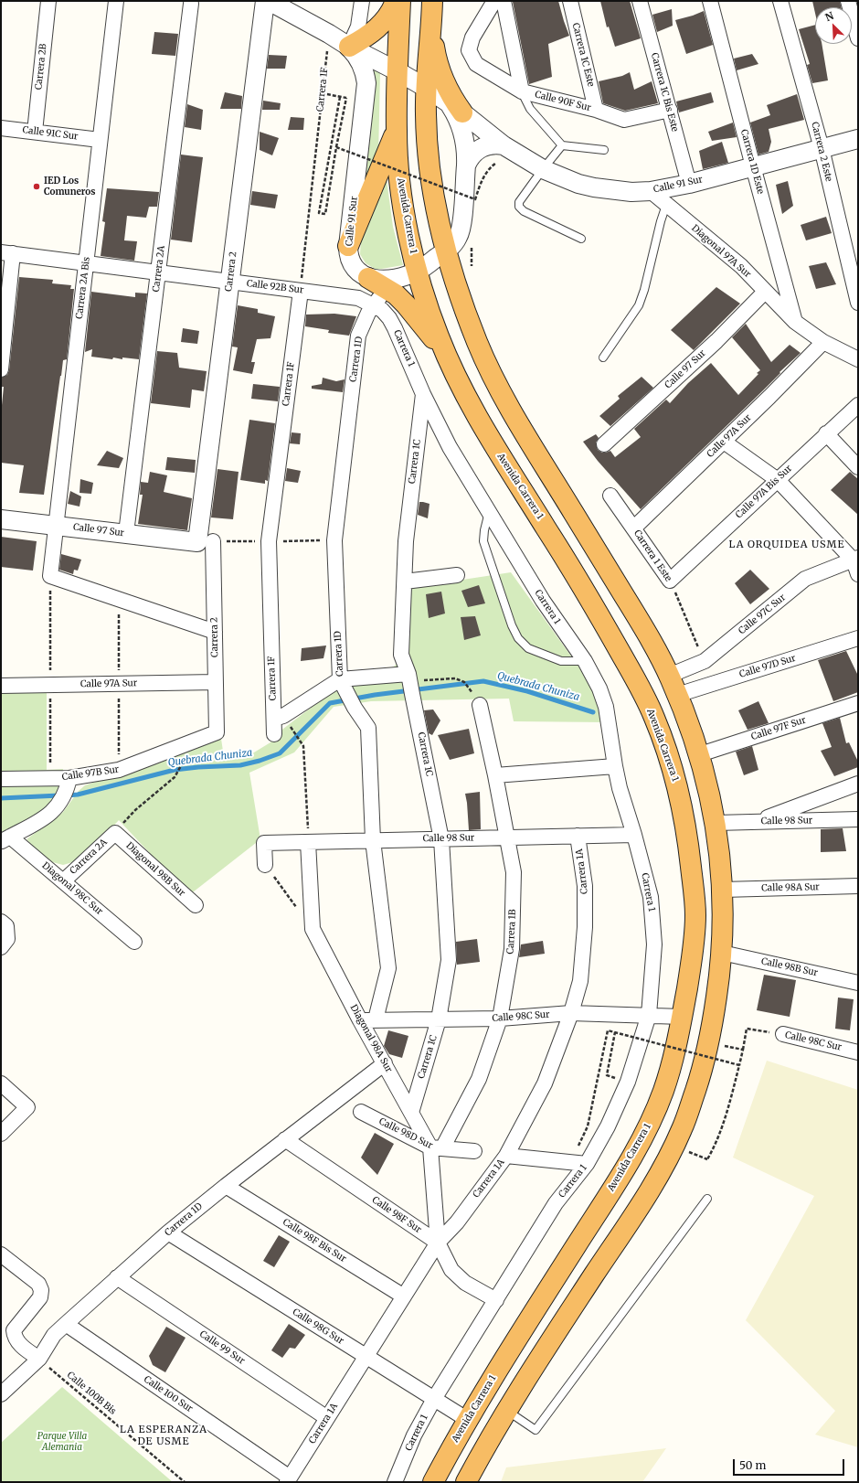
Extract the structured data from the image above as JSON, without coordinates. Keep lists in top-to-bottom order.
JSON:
{
  "streets": {
    "highway": ["Avenida Carrera 1"],
    "street": [
      "Carrera 1C Este",
      "Carrera 2B",
      "Carrera 1F",
      "Carrera 1C Bis Este",
      "Calle 90F Sur",
      "Calle 91C Sur",
      "Carrera 2 Este",
      "Carrera 1D Este",
      "Calle 91 Sur",
      "Diagonal 97A Sur",
      "Carrera 2A",
      "Carrera 2",
      "Calle 92B Sur",
      "Carrera 2A Bis",
      "Carrera 1",
      "Carrera 1D",
      "Calle 97 Sur",
      "Calle 97A Sur",
      "Carrera 1C",
      "Calle 97A Bis Sur",
      "Carrera 1 Este",
      "Calle 97C Sur",
      "Calle 97D Sur",
      "Calle 97F Sur",
      "Calle 97B Sur",
      "Calle 98 Sur",
      "Diagonal 98B Sur",
      "Carrera 1A",
      "Calle 98A Sur",
      "Diagonal 98C Sur",
      "Carrera 1B",
      "Calle 98B Sur",
      "Calle 98C Sur",
      "Diagonal 98A Sur",
      "Calle 98D Sur",
      "Calle 98F Sur",
      "Calle 98F Bis Sur",
      "Calle 98G Sur",
      "Calle 99 Sur",
      "Calle 100 Sur"
    ],
    "path": ["Calle 100B Bis"]
  },
  "crossings": [
    ["Carrera 1C Este", "Calle 90F Sur"],
    ["Carrera 2B", "Calle 91C Sur"],
    ["Carrera 1F", "Calle 91 Sur"],
    ["Carrera 1F", "Calle 92B Sur"],
    ["Carrera 1C Bis Este", "Calle 90F Sur"],
    ["Carrera 1C Bis Este", "Calle 91 Sur"],
    ["Calle 91C Sur", "Carrera 2A Bis"],
    ["Carrera 2 Este", "Calle 91 Sur"],
    ["Carrera 1D Este", "Calle 91 Sur"],
    ["Carrera 1D Este", "Diagonal 97A Sur"],
    ["Calle 91 Sur", "Avenida Carrera 1"],
    ["Calle 91 Sur", "Diagonal 97A Sur"],
    ["Avenida Carrera 1", "Calle 98C Sur"],
    ["Avenida Carrera 1", "Calle 98G Sur"],
    ["Diagonal 97A Sur", "Calle 97 Sur"],
    ["Diagonal 97A Sur", "Calle 97A Sur"],
    ["Carrera 2A", "Calle 92B Sur"],
    ["Carrera 2A", "Calle 97 Sur"],
    ["Carrera 2A", "Diagonal 98B Sur"],
    ["Carrera 2A", "Diagonal 98C Sur"],
    ["Carrera 2", "Calle 92B Sur"],
    ["Carrera 2", "Carrera 2A Bis"],
    ["Carrera 2", "Calle 97 Sur"],
    ["Carrera 2", "Calle 97A Sur"],
    ["Carrera 2", "Calle 97B Sur"],
    ["Calle 92B Sur", "Carrera 2A Bis"],
    ["Calle 92B Sur", "Carrera 1"],
    ["Calle 92B Sur", "Carrera 1D"],
    ["Carrera 2A Bis", "Calle 97 Sur"],
    ["Carrera 1", "Carrera 1D"],
    ["Carrera 1", "Carrera 1C"],
    ["Carrera 1", "Calle 98 Sur"],
    ["Carrera 1", "Calle 98C Sur"],
    ["Carrera 1", "Calle 98F Sur"],
    ["Carrera 1", "Calle 98G Sur"],
    ["Carrera 1D", "Calle 98 Sur"],
    ["Carrera 1D", "Calle 98C Sur"],
    ["Carrera 1D", "Diagonal 98A Sur"],
    ["Carrera 1D", "Calle 98F Sur"],
    ["Carrera 1D", "Calle 98F Bis Sur"],
    ["Carrera 1D", "Calle 98G Sur"],
    ["Carrera 1D", "Calle 99 Sur"],
    ["Carrera 1D", "Calle 100B Bis"],
    ["Carrera 1D", "Calle 100 Sur"],
    ["Calle 97A Sur", "Carrera 1 Este"],
    ["Carrera 1C", "Calle 98 Sur"],
    ["Carrera 1C", "Calle 98C Sur"],
    ["Carrera 1C", "Diagonal 98A Sur"],
    ["Calle 97A Bis Sur", "Carrera 1 Este"],
    ["Carrera 1 Este", "Calle 97C Sur"],
    ["Calle 98 Sur", "Carrera 1A"],
    ["Calle 98 Sur", "Carrera 1B"],
    ["Carrera 1A", "Calle 98C Sur"],
    ["Carrera 1A", "Calle 98F Sur"],
    ["Carrera 1A", "Calle 98F Bis Sur"],
    ["Carrera 1A", "Calle 98G Sur"],
    ["Carrera 1A", "Calle 99 Sur"],
    ["Carrera 1A", "Calle 100 Sur"],
    ["Carrera 1B", "Calle 98C Sur"],
    ["Carrera 1B", "Diagonal 98A Sur"],
    ["Carrera 1B", "Calle 98D Sur"],
    ["Calle 98C Sur", "Diagonal 98A Sur"],
    ["Diagonal 98A Sur", "Calle 98D Sur"]
  ],
  "districts": ["LA ORQUIDEA USME", "LA ESPERANZA DE USME"],
  "water": ["Quebrada Chuniza"],
  "parks": ["Parque Villa Alemania"],
  "places": ["IED Los Comuneros"],
  "scale_bar": "50 m",
  "north": "top left"
}
